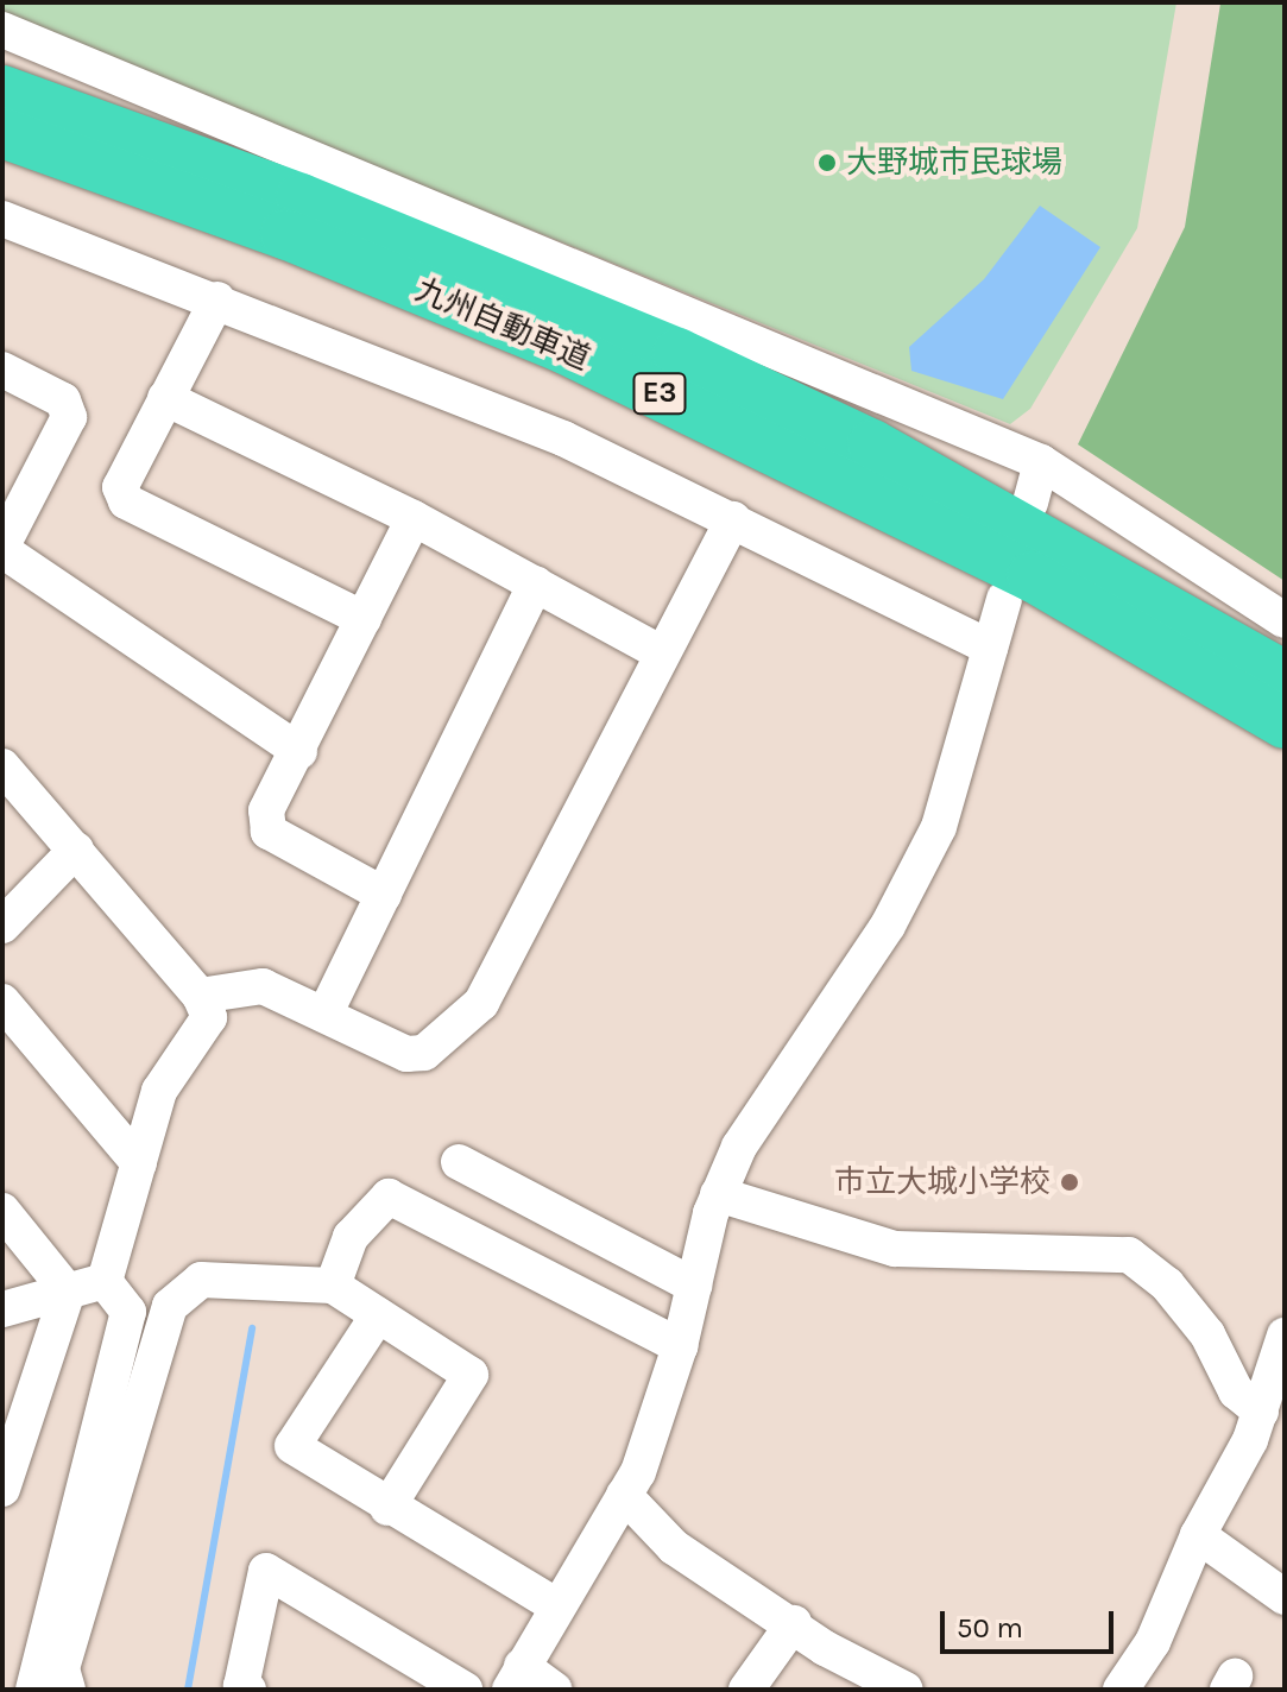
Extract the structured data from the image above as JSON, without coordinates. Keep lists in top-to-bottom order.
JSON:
{
  "streets": {
    "highway": ["九州自動車道", "E3"]
  },
  "places": ["大野城市民球場", "市立大城小学校"],
  "scale_bar": "50 m"
}
